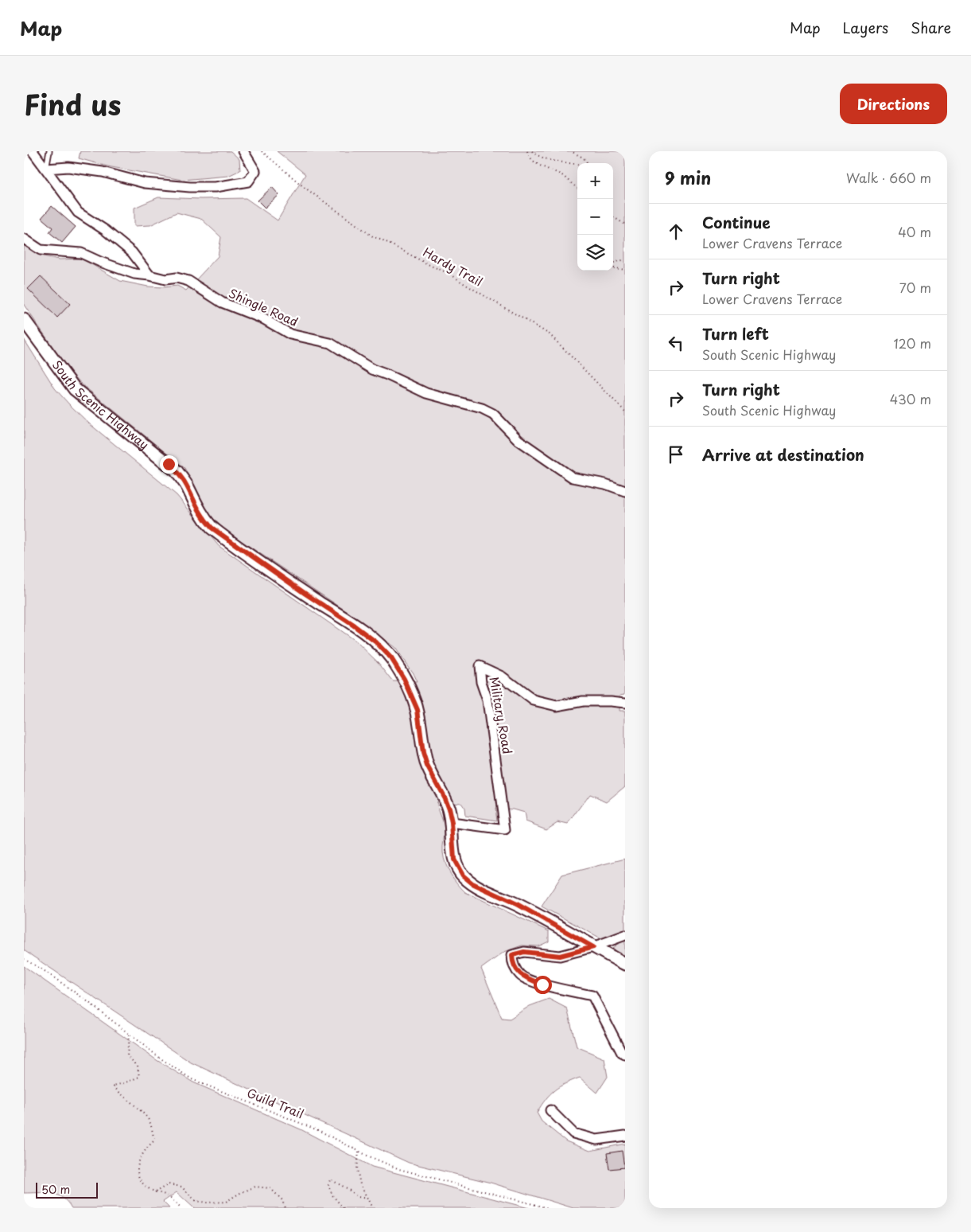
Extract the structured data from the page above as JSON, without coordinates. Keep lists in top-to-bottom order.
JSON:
{
  "streets": {
    "main road": ["South Scenic Highway"],
    "street": ["Shingle Road", "Military Road"],
    "path": ["Hardy Trail", "Guild Trail"]
  },
  "crossings": [
    ["South Scenic Highway", "Military Road"]
  ],
  "scale_bar": "50 m",
  "page": {
    "header": "Map",
    "nav": ["Map", "Layers", "Share"],
    "title": "Find us",
    "buttons": "Directions",
    "heading": ["9 min", "Walk · 660 m"],
    "map_buttons": ["+", "−"],
    "list": [
      ["Continue", "Lower Cravens Terrace", "40 m"],
      ["Turn right", "Lower Cravens Terrace", "70 m"],
      ["Turn left", "South Scenic Highway", "120 m"],
      ["Turn right", "South Scenic Highway", "430 m"],
      "Arrive at destination"
    ],
    "scale": "50 m"
  }
}
